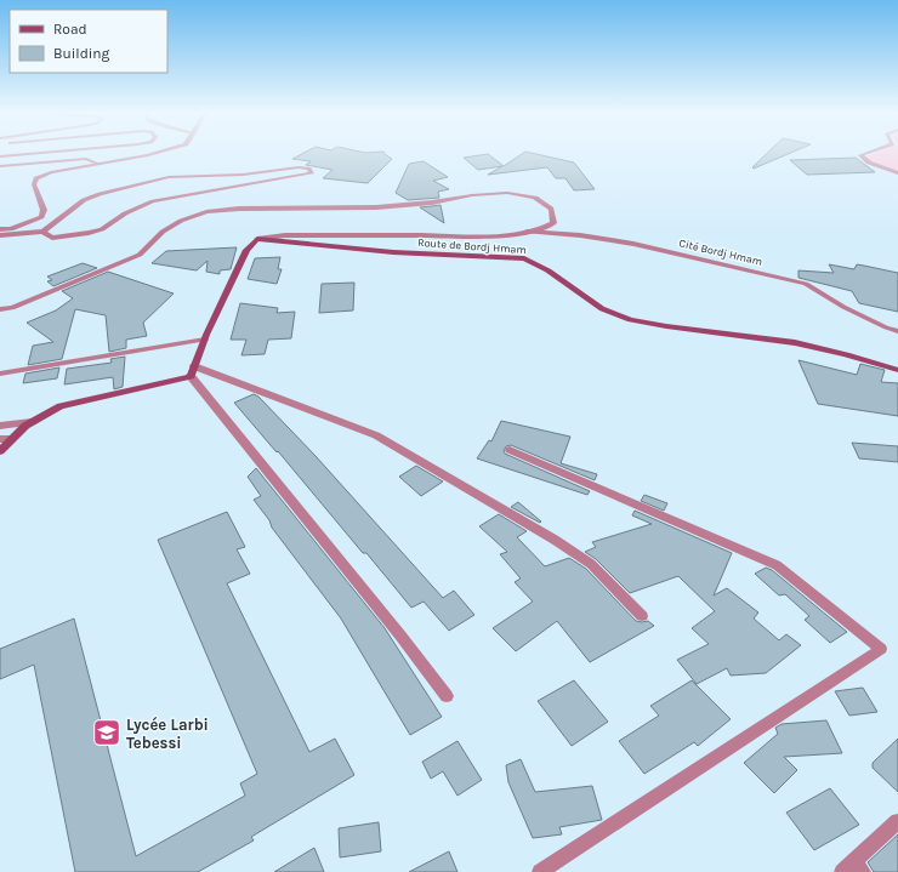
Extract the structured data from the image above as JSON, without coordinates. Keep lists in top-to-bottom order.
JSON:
{
  "streets": {
    "main road": ["Route de Bordj Hmam"],
    "street": ["Cité Bordj Hmam"]
  },
  "places": {
    "school or university": ["Lycée Larbi Tebessi"]
  },
  "legend": ["Road", "Building"]
}
